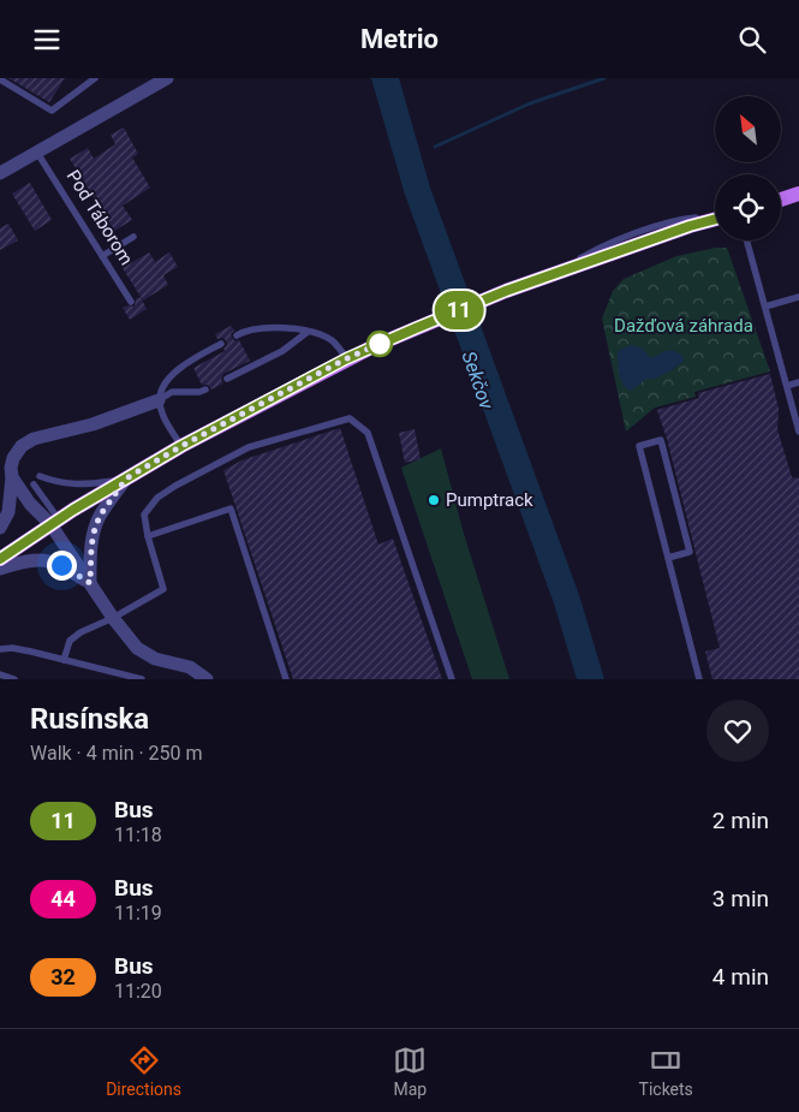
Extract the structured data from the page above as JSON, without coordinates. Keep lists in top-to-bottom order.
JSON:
{
  "streets": {
    "lane": ["Pod Táborom"]
  },
  "water": ["Sekčov"],
  "parks": ["Dažďová záhrada"],
  "places": ["Pumptrack"],
  "lines": ["bus line 11"],
  "north": "top left",
  "page": {
    "header": "Metrio",
    "on_map": "11",
    "heading": ["Rusínska", "Walk · 4 min · 250 m"],
    "list": [
      {
        "mark": "11",
        "name": "Bus",
        "note": "11:18",
        "value": "2 min"
      },
      {
        "mark": "44",
        "name": "Bus",
        "note": "11:19",
        "value": "3 min"
      },
      {
        "mark": "32",
        "name": "Bus",
        "note": "11:20",
        "value": "4 min"
      }
    ],
    "tabs": ["Directions", "Map", "Tickets"]
  }
}
